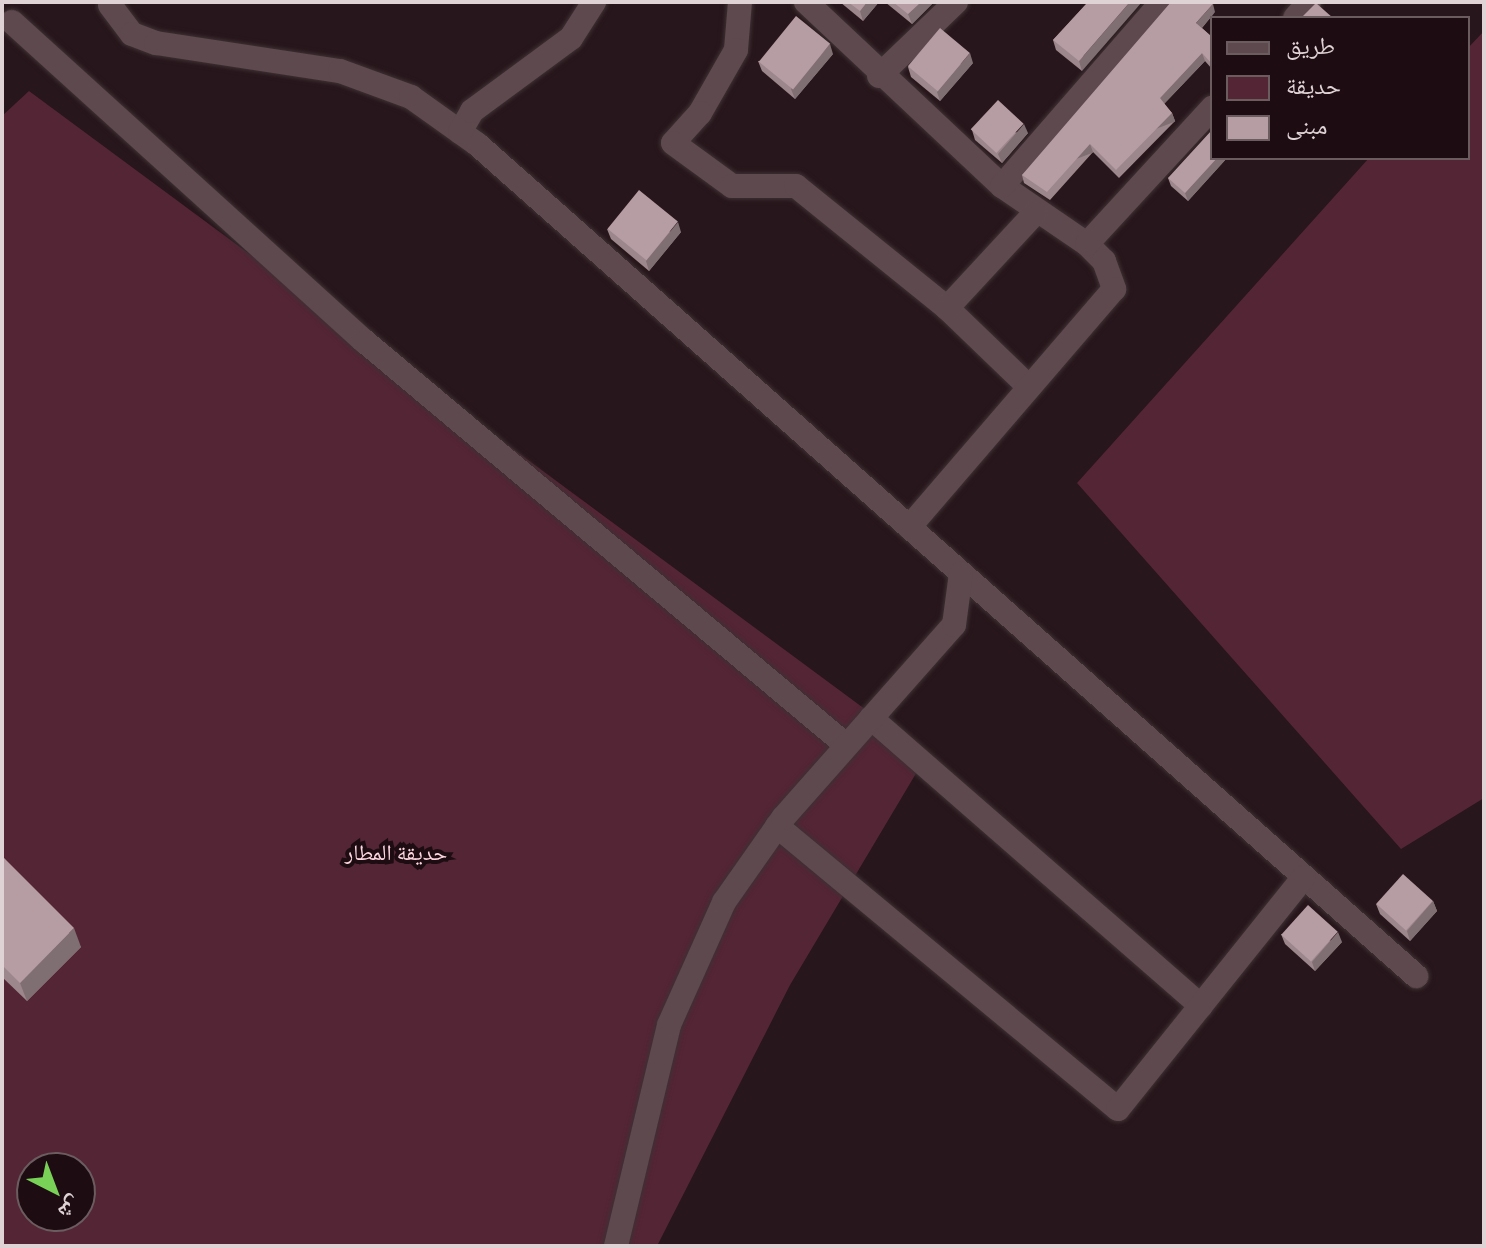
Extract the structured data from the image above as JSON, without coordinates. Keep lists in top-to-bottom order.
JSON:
{
  "parks": ["حديقة المطار"],
  "legend": ["طريق", "حديقة", "مبنى"],
  "north": "bottom right"
}
